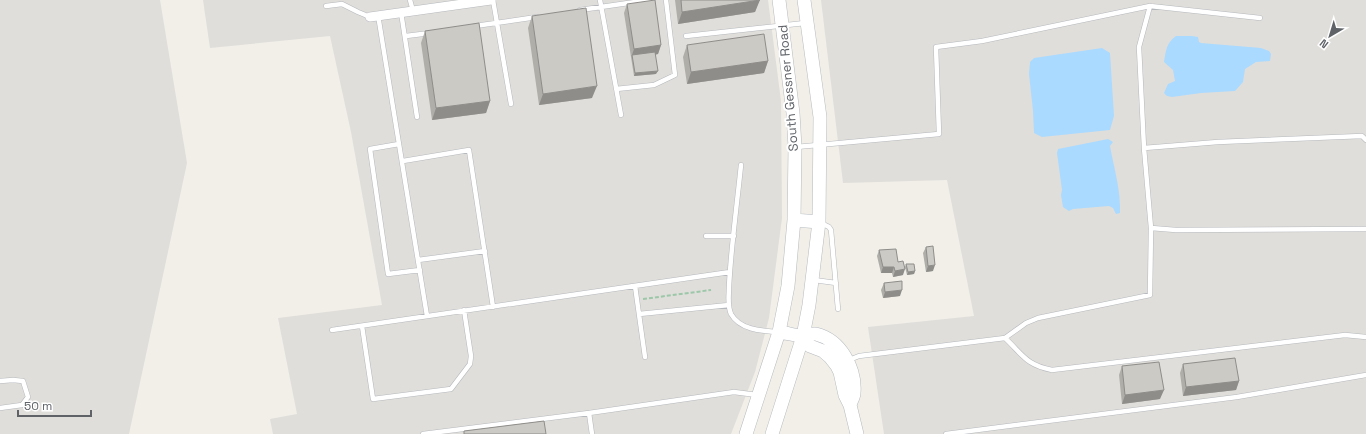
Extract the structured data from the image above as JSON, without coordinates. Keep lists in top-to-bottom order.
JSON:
{
  "streets": {
    "main road": ["South Gessner Road"]
  },
  "scale_bar": "50 m",
  "north": "bottom left"
}
